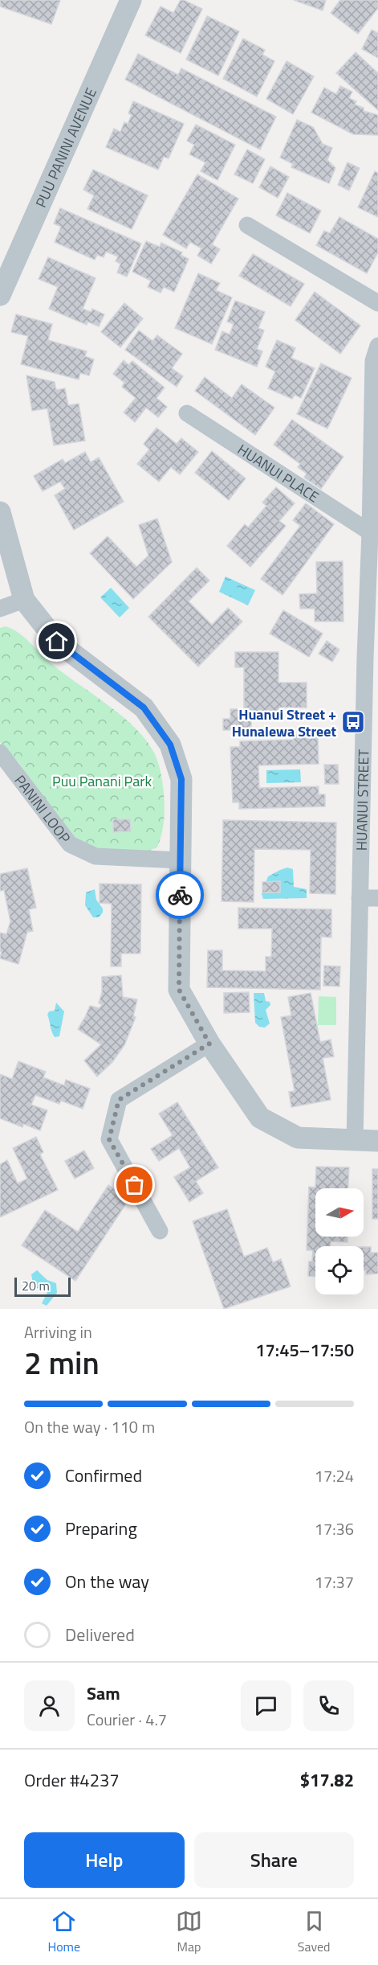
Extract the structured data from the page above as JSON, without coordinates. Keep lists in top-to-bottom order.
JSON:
{
  "streets": {
    "street": [
      "PUU PANINI AVENUE",
      "HUANUI PLACE",
      "HUANUI STREET",
      "PANINI LOOP"
    ]
  },
  "crossings": [
    ["HUANUI PLACE", "HUANUI STREET"]
  ],
  "parks": ["Puu Panani Park"],
  "places": {
    "bus stop": ["Huanui Street + Hunalewa Street"]
  },
  "scale_bar": "20 m",
  "north": "right",
  "page": {
    "scale": "20 m",
    "heading": ["2 min", "Arriving in", "17:45–17:50"],
    "panel": [
      "Sam",
      "Courier · 4.7",
      "Order #4237",
      "$17.82"
    ],
    "bar": "On the way · 110 m",
    "list": [
      ["Confirmed", "17:24"],
      ["Preparing", "17:36"],
      ["On the way", "17:37"],
      "Delivered"
    ],
    "buttons": ["Help", "Share"],
    "tabs": ["Home", "Map", "Saved"]
  }
}
